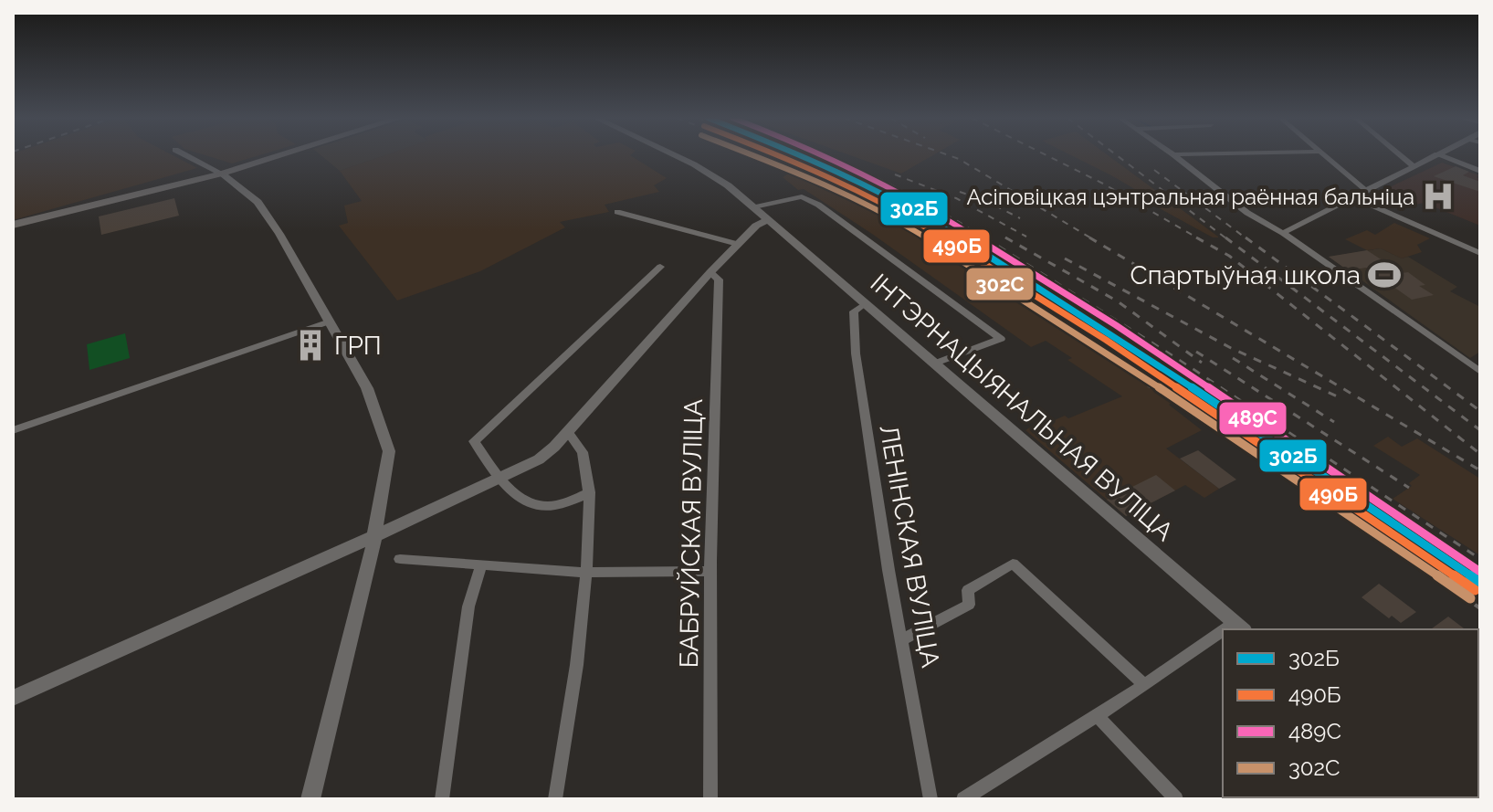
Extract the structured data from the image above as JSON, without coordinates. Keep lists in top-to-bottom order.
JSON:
{
  "streets": {
    "street": ["ІНТЭРНАЦЫЯНАЛЬНАЯ ВУЛІЦА", "БАБРУЙСКАЯ ВУЛІЦА", "ЛЕНІНСКАЯ ВУЛІЦА"]
  },
  "crossings": [
    ["ІНТЭРНАЦЫЯНАЛЬНАЯ ВУЛІЦА", "ЛЕНІНСКАЯ ВУЛІЦА"]
  ],
  "places": {
    "hospital": ["Асіповіцкая цэнтральная раённая бальніца"],
    "sports": ["Спартыўная школа"],
    "building": ["ГРП"]
  },
  "lines": [
    "transit line 302Б",
    "transit line 490Б",
    "transit line 489С",
    "transit line 302С"
  ],
  "legend": [
    "302Б",
    "490Б",
    "489С",
    "302С"
  ]
}
